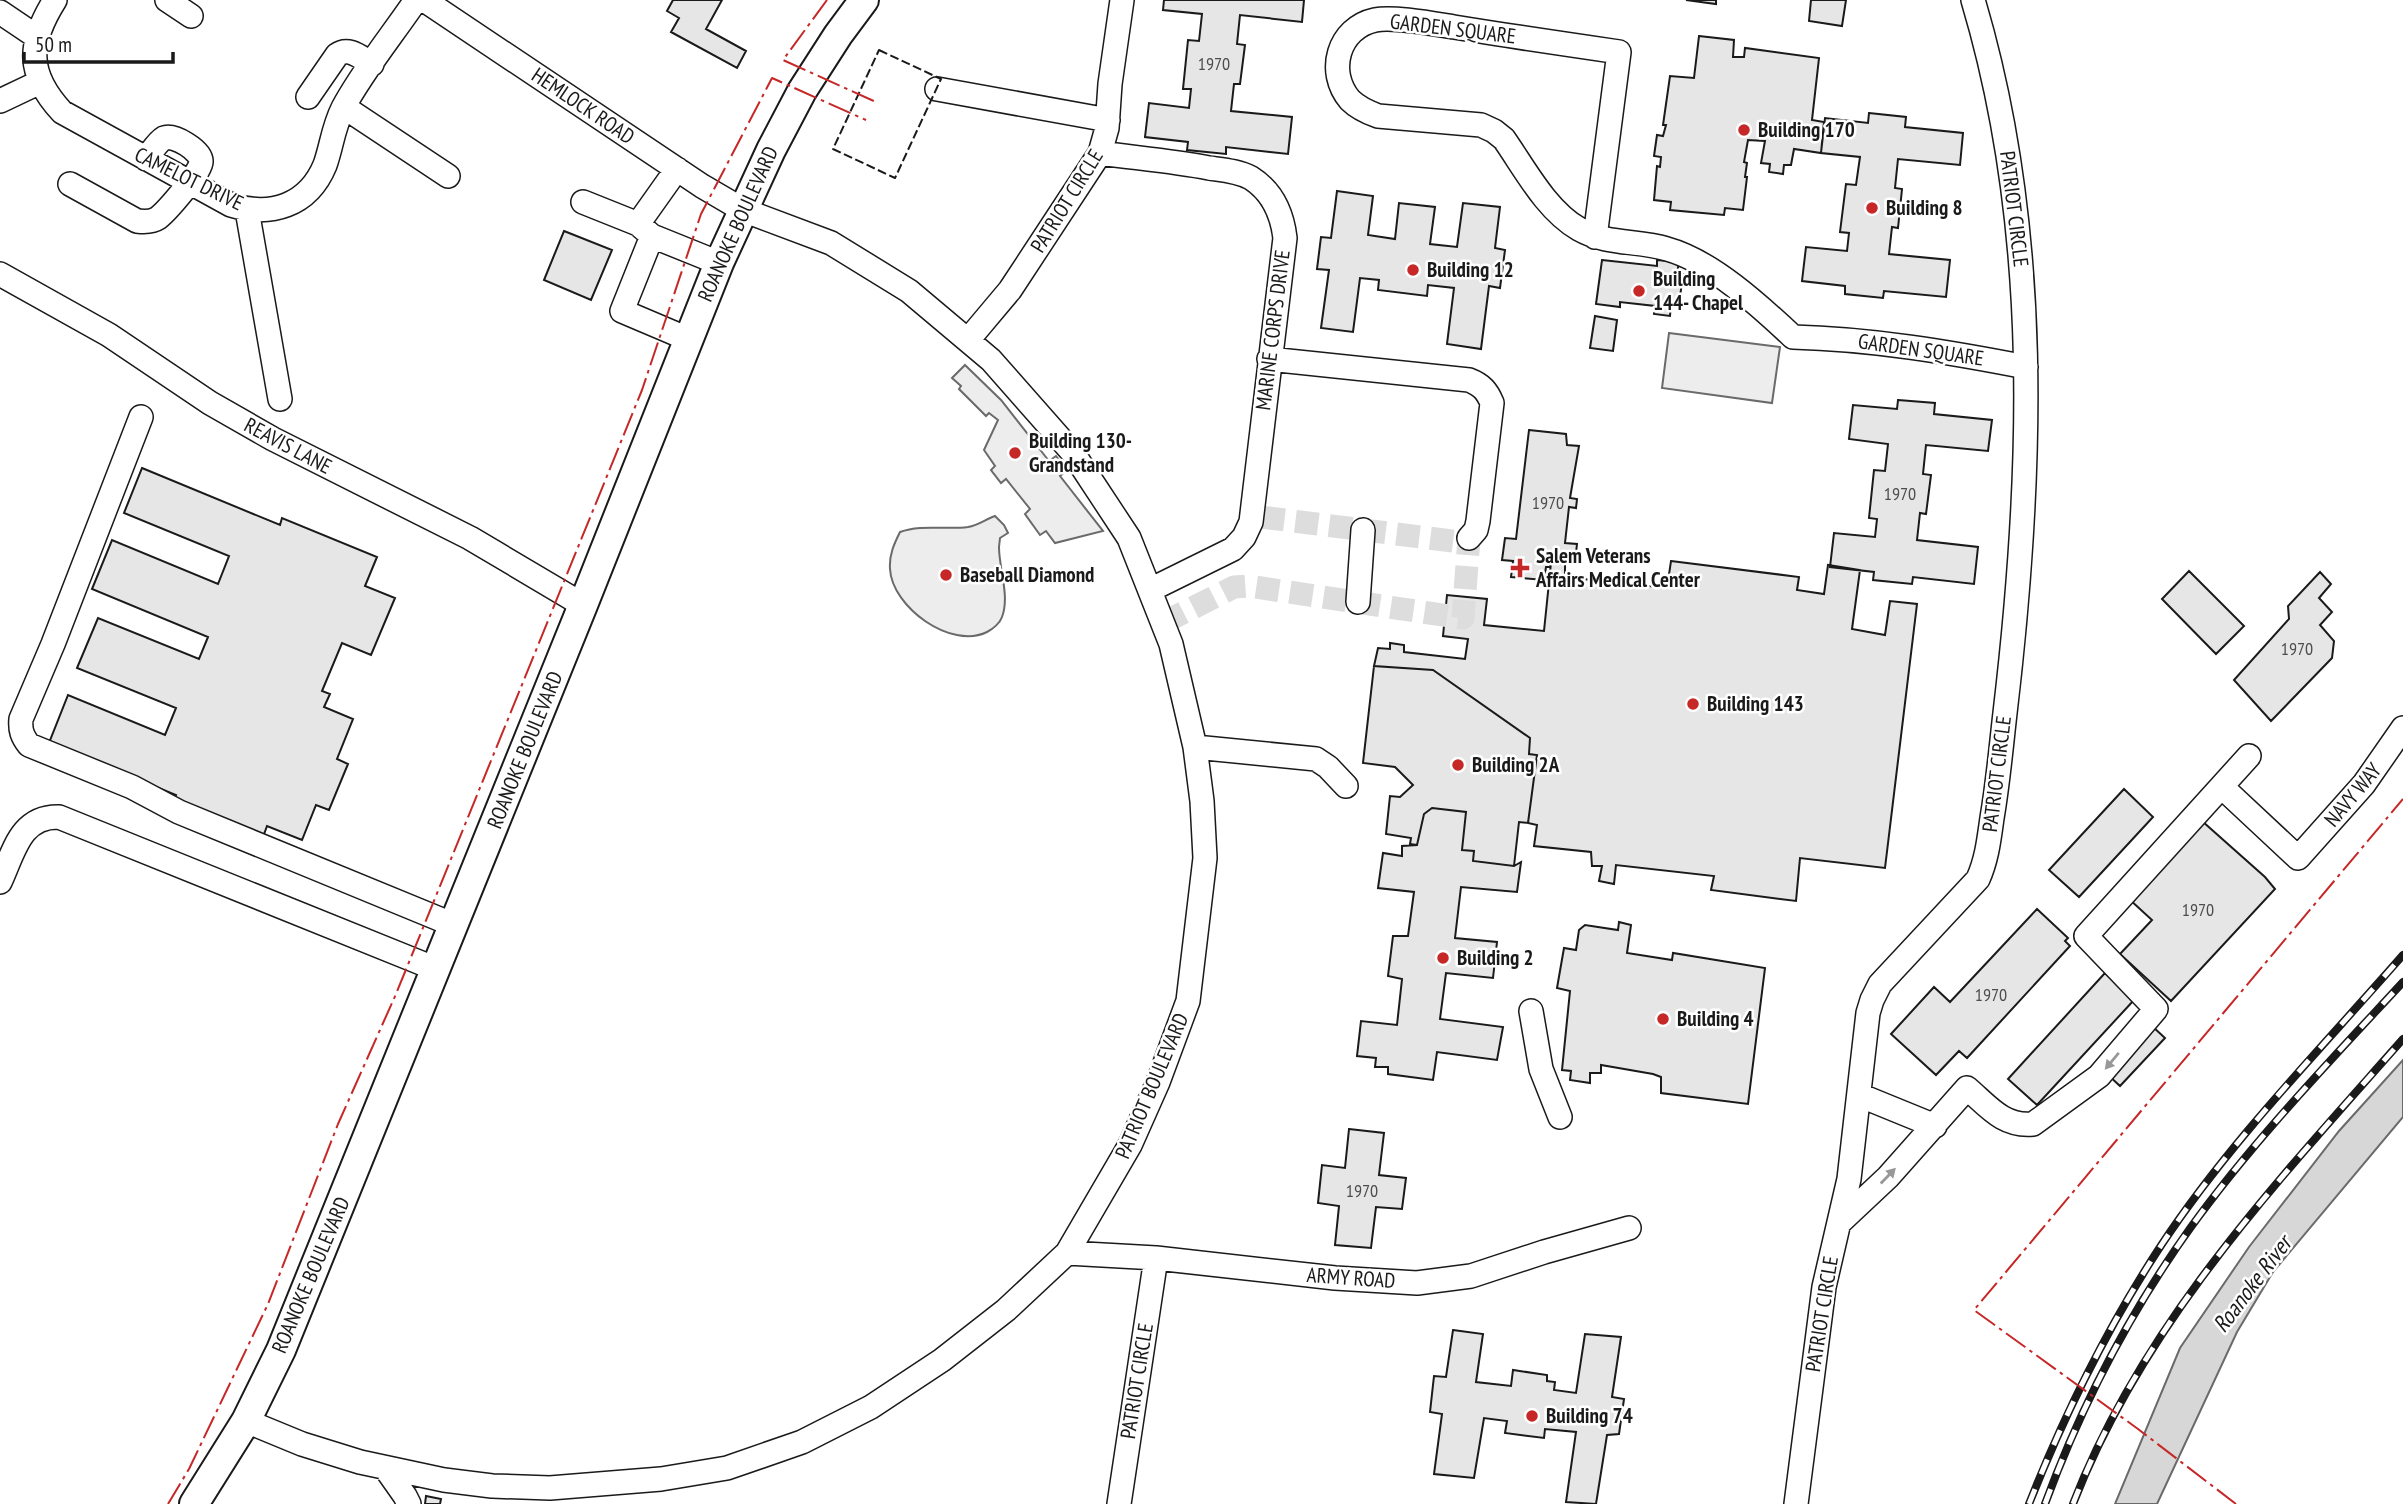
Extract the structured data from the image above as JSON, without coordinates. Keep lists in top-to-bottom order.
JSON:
{
  "streets": {
    "main road": ["ROANOKE BOULEVARD"],
    "street": [
      "GARDEN SQUARE",
      "HEMLOCK ROAD",
      "CAMELOT DRIVE",
      "PATRIOT CIRCLE",
      "MARINE CORPS DRIVE",
      "REAVIS LANE",
      "NAVY WAY",
      "PATRIOT BOULEVARD",
      "ARMY ROAD"
    ]
  },
  "crossings": [
    ["GARDEN SQUARE", "PATRIOT CIRCLE"],
    ["HEMLOCK ROAD", "ROANOKE BOULEVARD"],
    ["HEMLOCK ROAD", "PATRIOT BOULEVARD"],
    ["PATRIOT CIRCLE", "MARINE CORPS DRIVE"],
    ["PATRIOT CIRCLE", "PATRIOT BOULEVARD"],
    ["PATRIOT CIRCLE", "ARMY ROAD"],
    ["ROANOKE BOULEVARD", "REAVIS LANE"],
    ["ROANOKE BOULEVARD", "PATRIOT BOULEVARD"],
    ["MARINE CORPS DRIVE", "PATRIOT BOULEVARD"],
    ["PATRIOT BOULEVARD", "ARMY ROAD"]
  ],
  "water": ["Roanoke River"],
  "places": {
    "other": [
      "Building 170",
      "Building 8",
      "Building 12",
      "Building 144- Chapel",
      "Building 130- Grandstand",
      "Baseball Diamond",
      "Building 143",
      "Building 2A",
      "Building 2",
      "Building 4",
      "Building 74"
    ],
    "health": ["Salem Veterans Affairs Medical Center"]
  },
  "house_numbers": [
    "1970",
    "1970",
    "1970",
    "1970",
    "1970",
    "1970",
    "1970"
  ],
  "scale_bar": "50 m"
}
